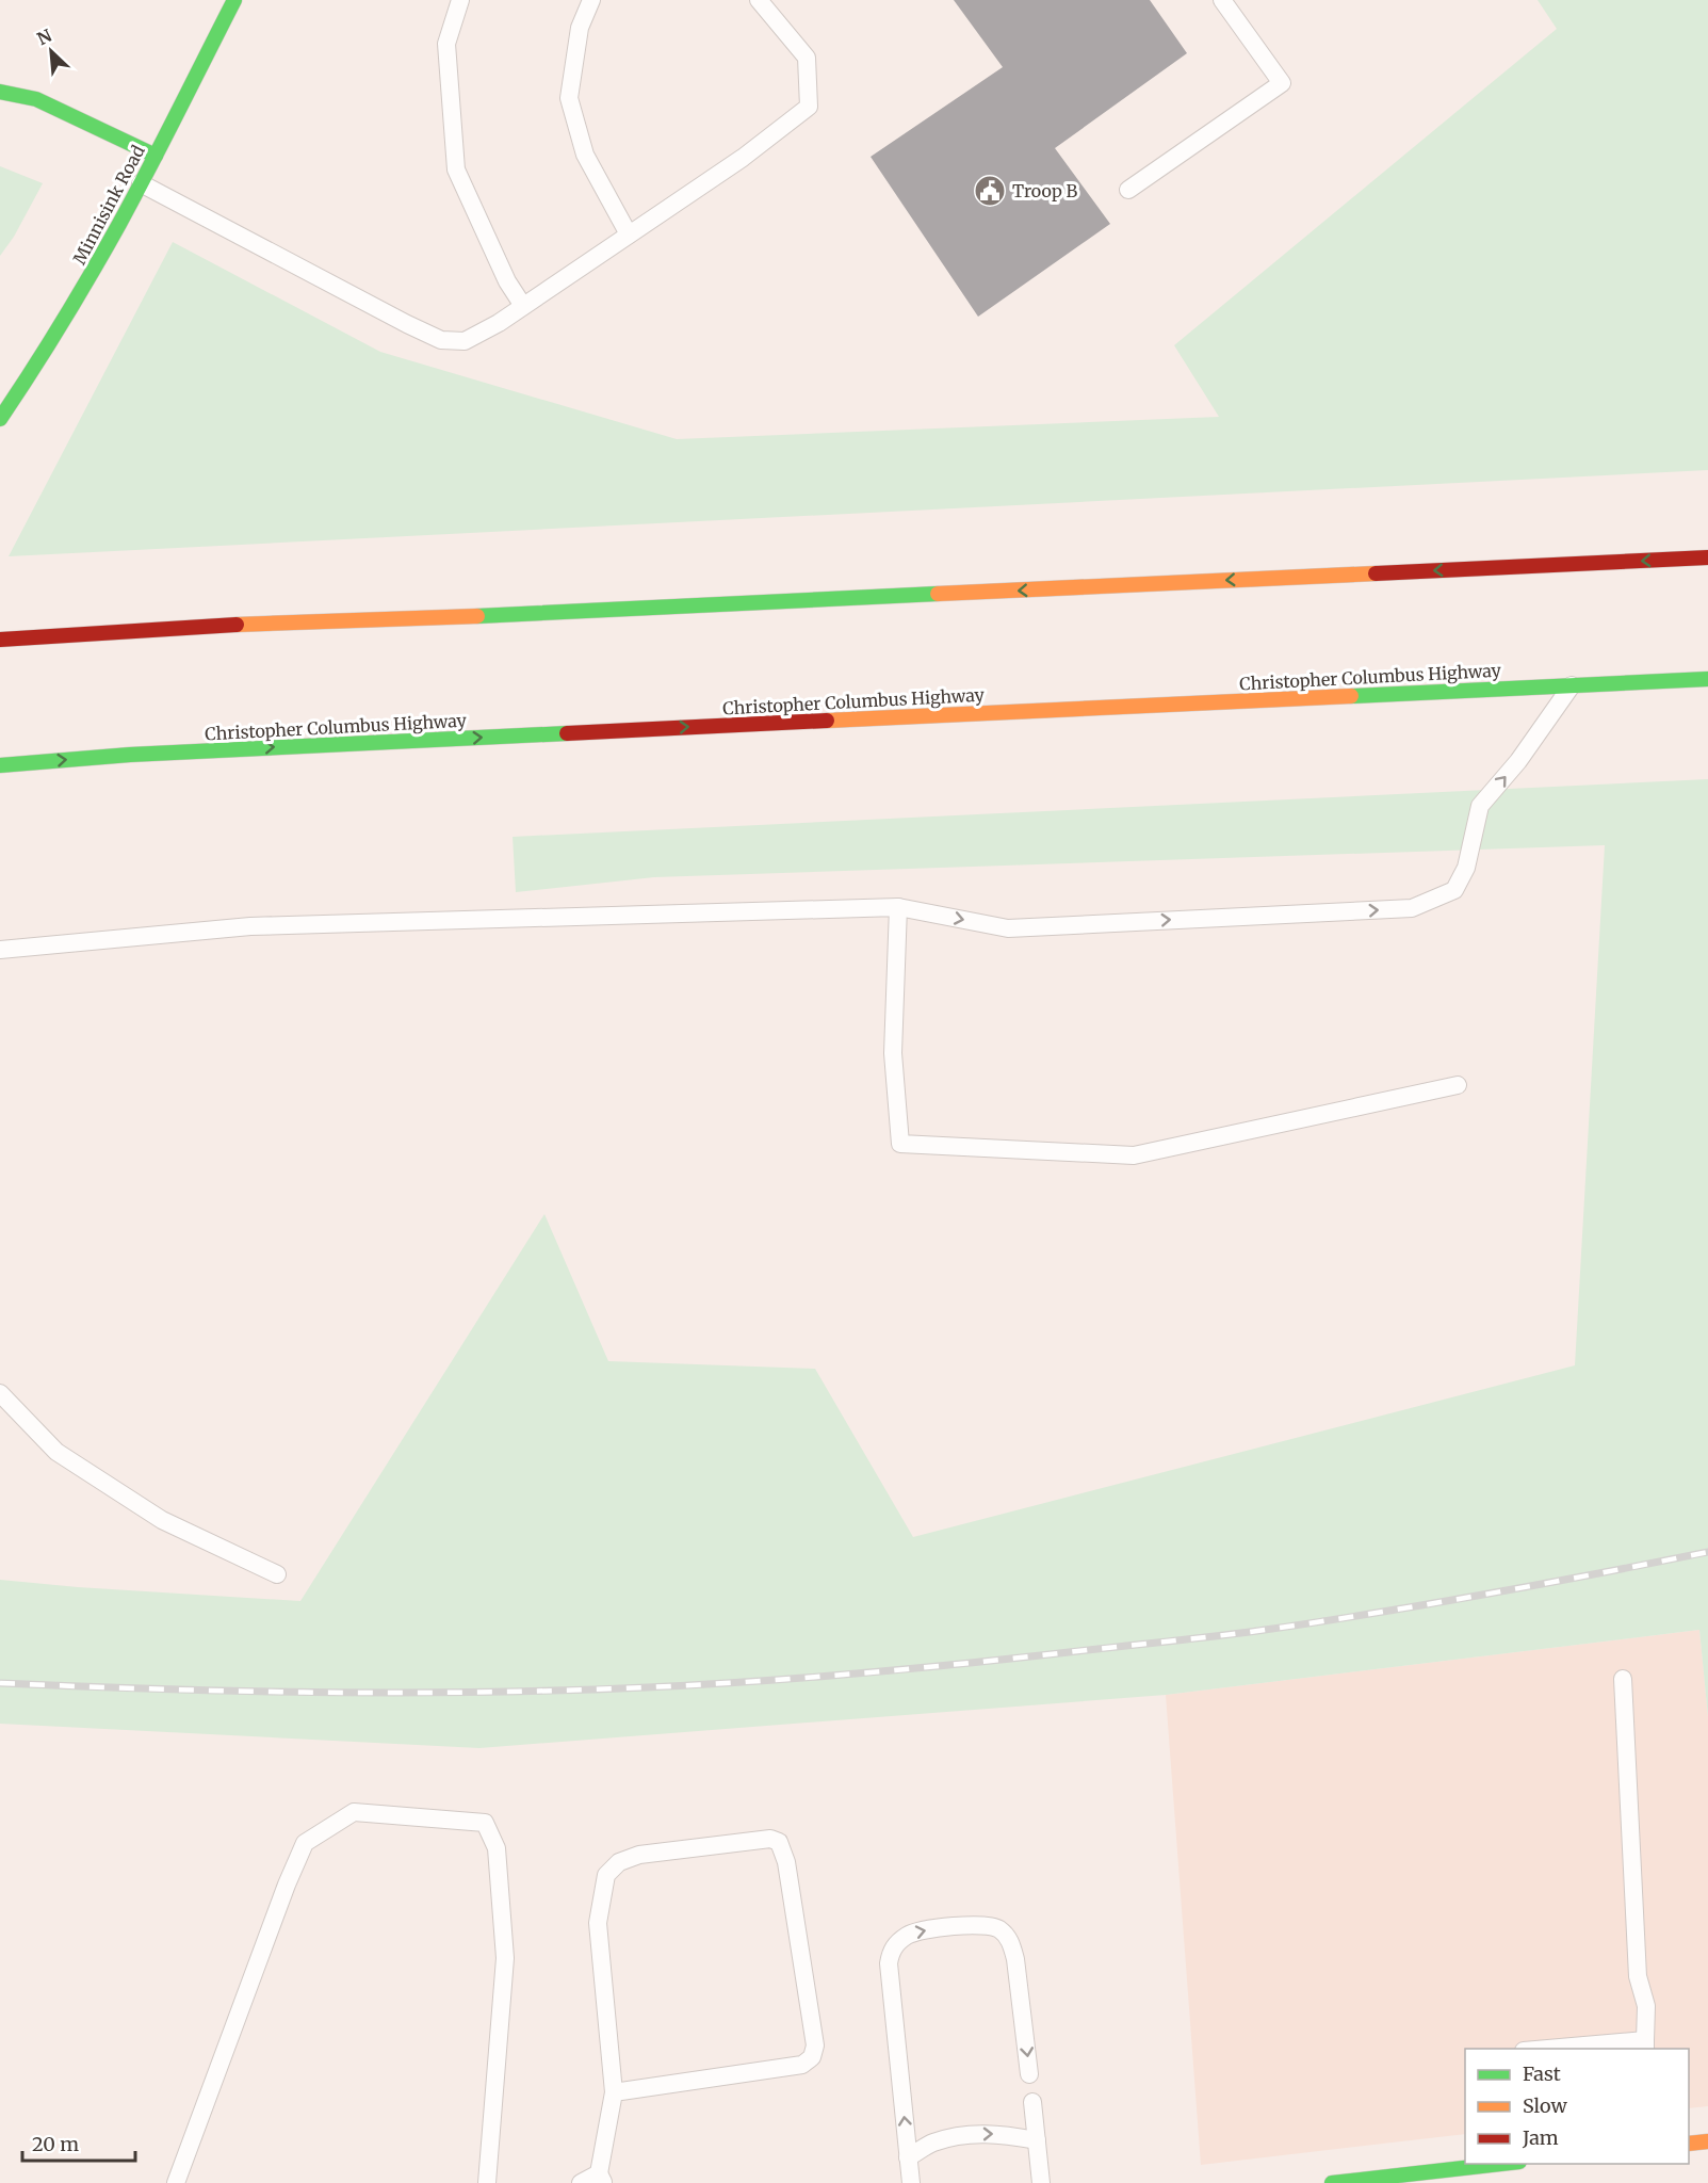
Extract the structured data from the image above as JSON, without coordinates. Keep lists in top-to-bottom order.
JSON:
{
  "streets": {
    "main road": ["Minnisink Road", "Christopher Columbus Highway"]
  },
  "places": {
    "public building": ["Troop B"]
  },
  "legend": ["Fast", "Slow", "Jam"],
  "scale_bar": "20 m",
  "north": "top left"
}
